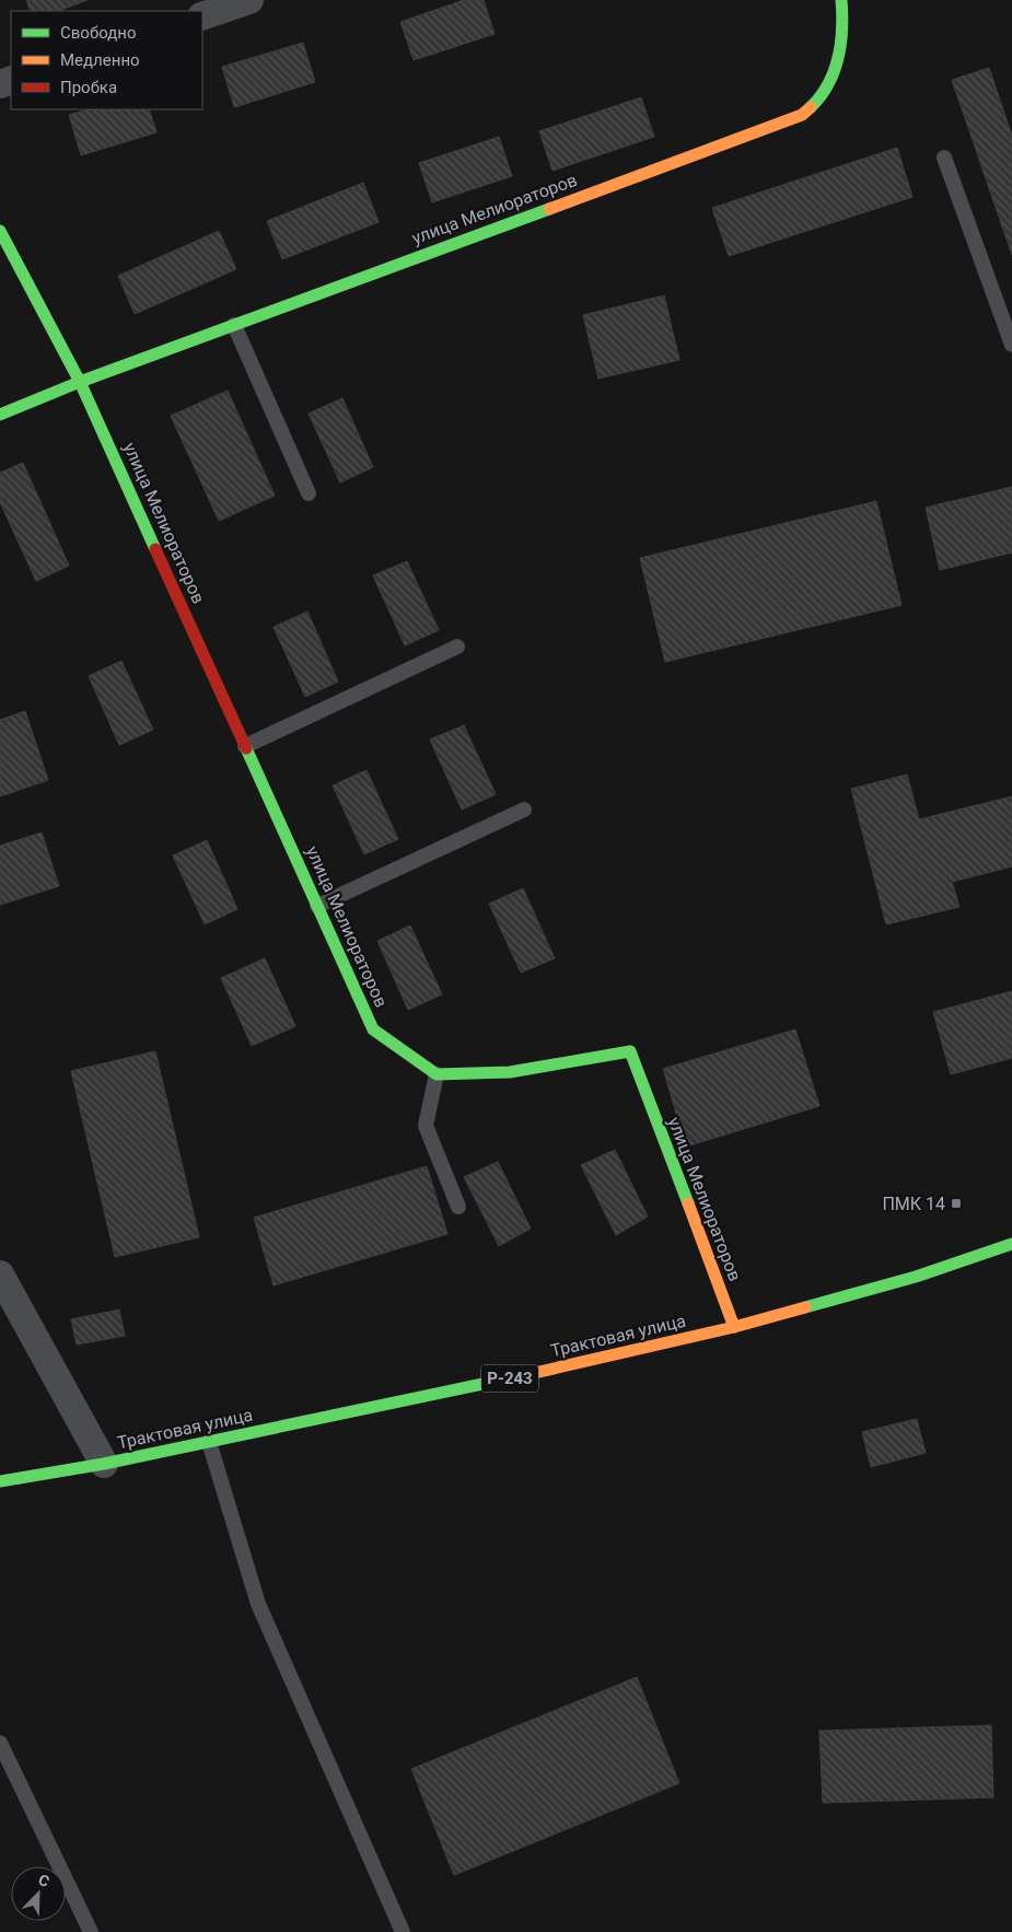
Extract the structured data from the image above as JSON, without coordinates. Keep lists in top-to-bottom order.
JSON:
{
  "streets": {
    "main road": ["улица Мелиораторов", "Трактовая улица", "Р-243"]
  },
  "crossings": [
    ["улица Мелиораторов", "Трактовая улица"]
  ],
  "places": {
    "transit": ["ПМК 14"]
  },
  "legend": ["Свободно", "Медленно", "Пробка"],
  "north": "top right"
}
